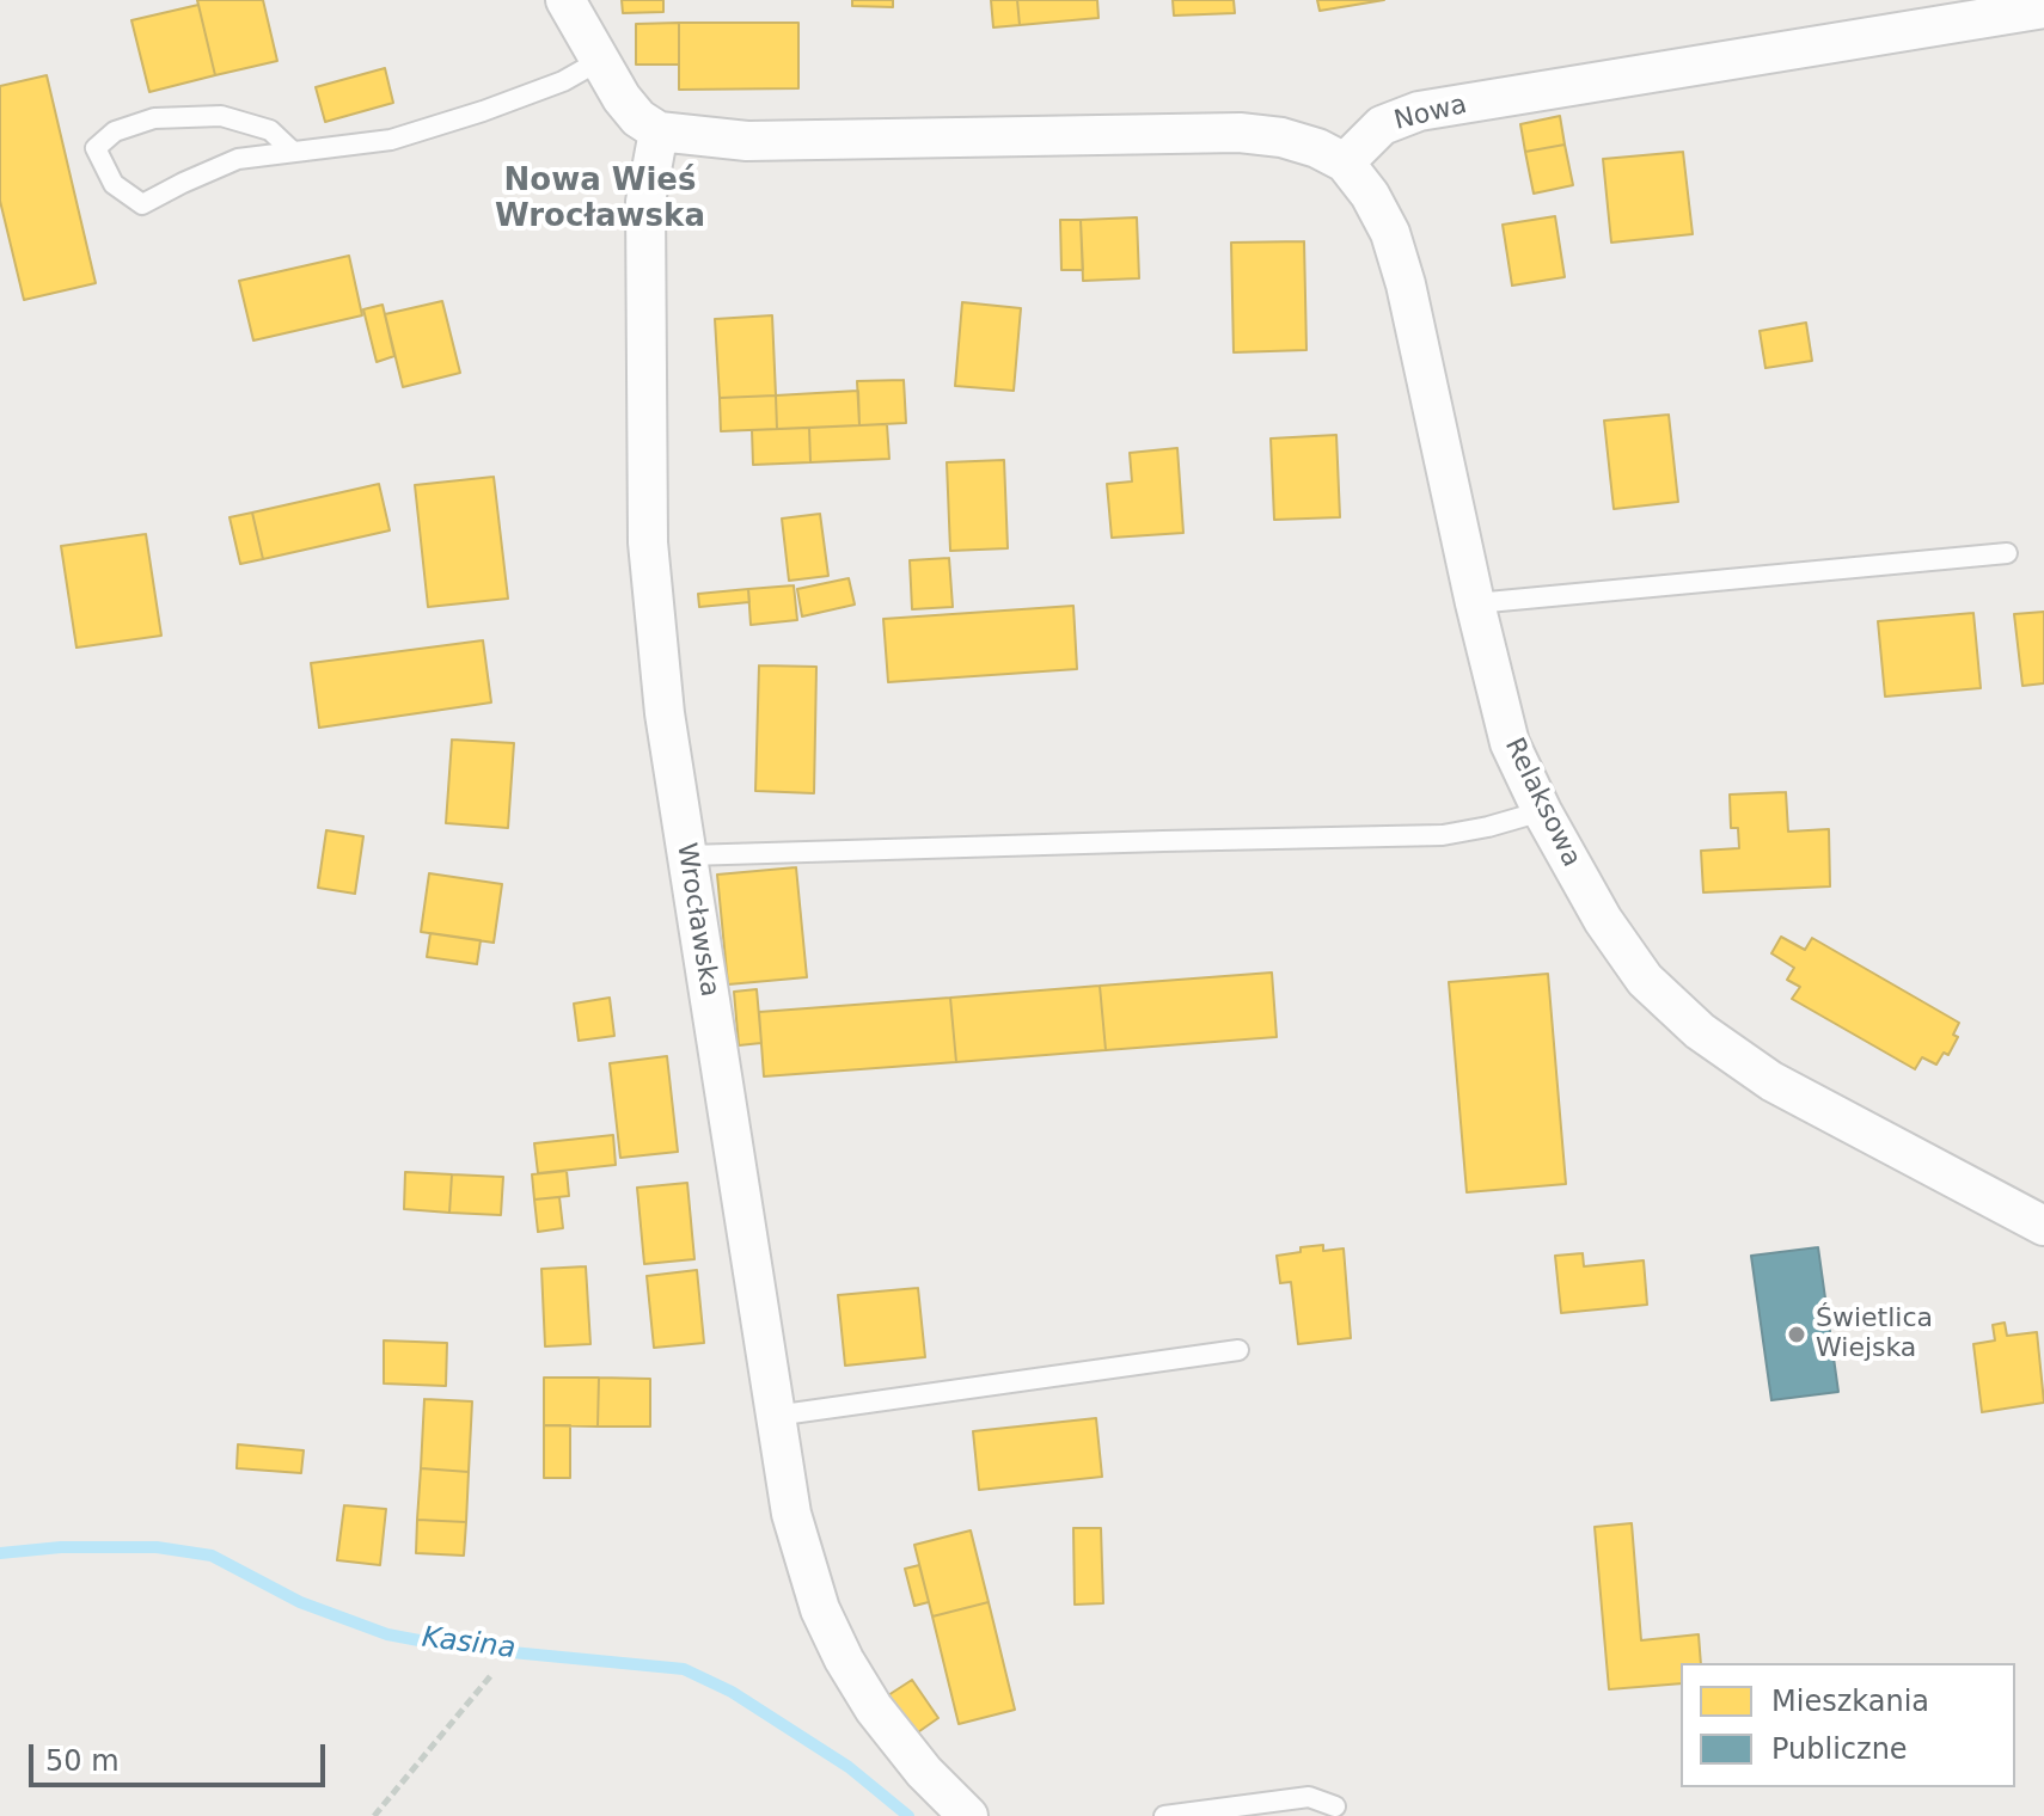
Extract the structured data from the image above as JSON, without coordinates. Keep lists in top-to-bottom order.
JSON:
{
  "streets": {
    "street": ["Nowa", "Relaksowa", "Wrocławska"]
  },
  "crossings": [
    ["Nowa", "Relaksowa"]
  ],
  "districts": ["Nowa Wieś Wrocławska"],
  "water": ["Kasina"],
  "places": ["Świetlica Wiejska"],
  "legend": ["Mieszkania", "Publiczne"],
  "scale_bar": "50 m"
}
